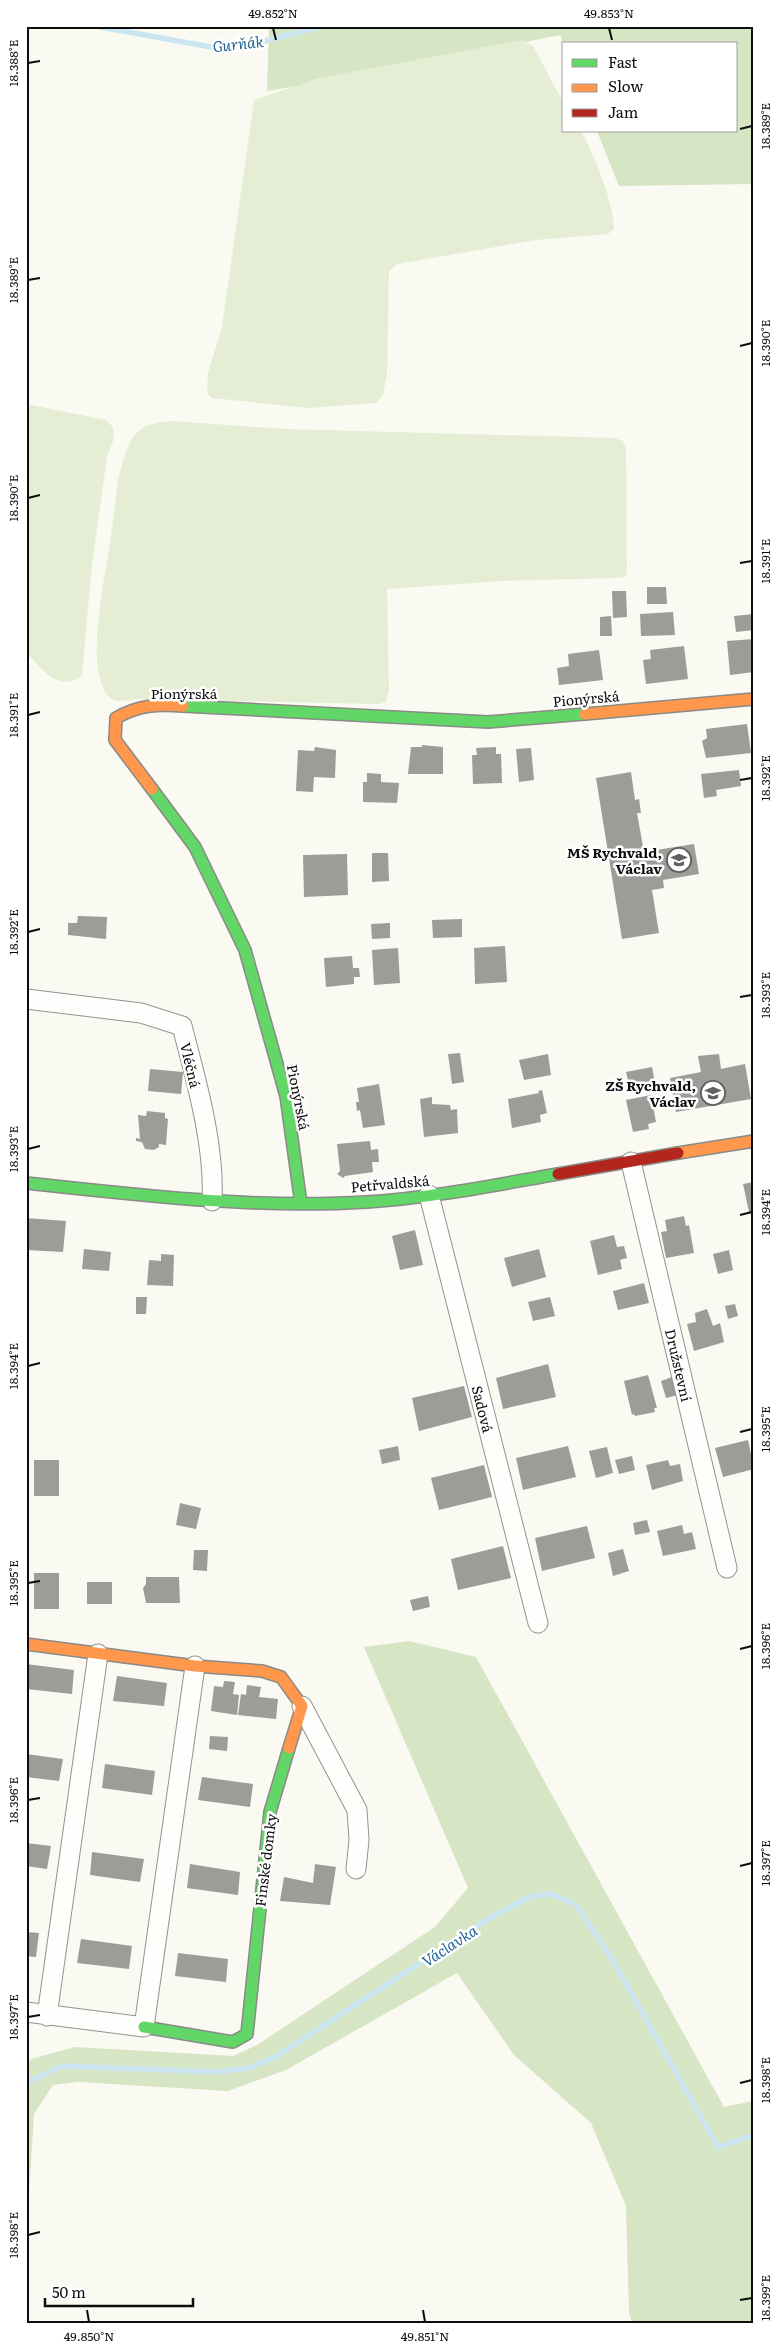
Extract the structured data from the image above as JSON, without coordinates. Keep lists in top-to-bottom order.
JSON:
{
  "streets": {
    "street": [
      "Pionýrská",
      "Vléčná",
      "Petřvaldská",
      "Družstevní",
      "Sadová",
      "Finské domky"
    ]
  },
  "crossings": [
    ["Pionýrská", "Petřvaldská"],
    ["Vléčná", "Petřvaldská"],
    ["Petřvaldská", "Družstevní"],
    ["Petřvaldská", "Sadová"]
  ],
  "water": ["Gurňák", "Václavka"],
  "places": {
    "school or university": ["MŠ Rychvald, Václav", "ZŠ Rychvald, Václav"]
  },
  "legend": ["Fast", "Slow", "Jam"],
  "scale_bar": "50 m",
  "coordinates": [
    "49.852°N",
    "49.853°N",
    "18.388°E",
    "18.389°E",
    "18.390°E",
    "18.391°E",
    "18.392°E",
    "18.393°E",
    "18.394°E",
    "18.395°E",
    "18.396°E",
    "18.397°E",
    "18.398°E",
    "18.399°E",
    "49.850°N",
    "49.851°N"
  ]
}
